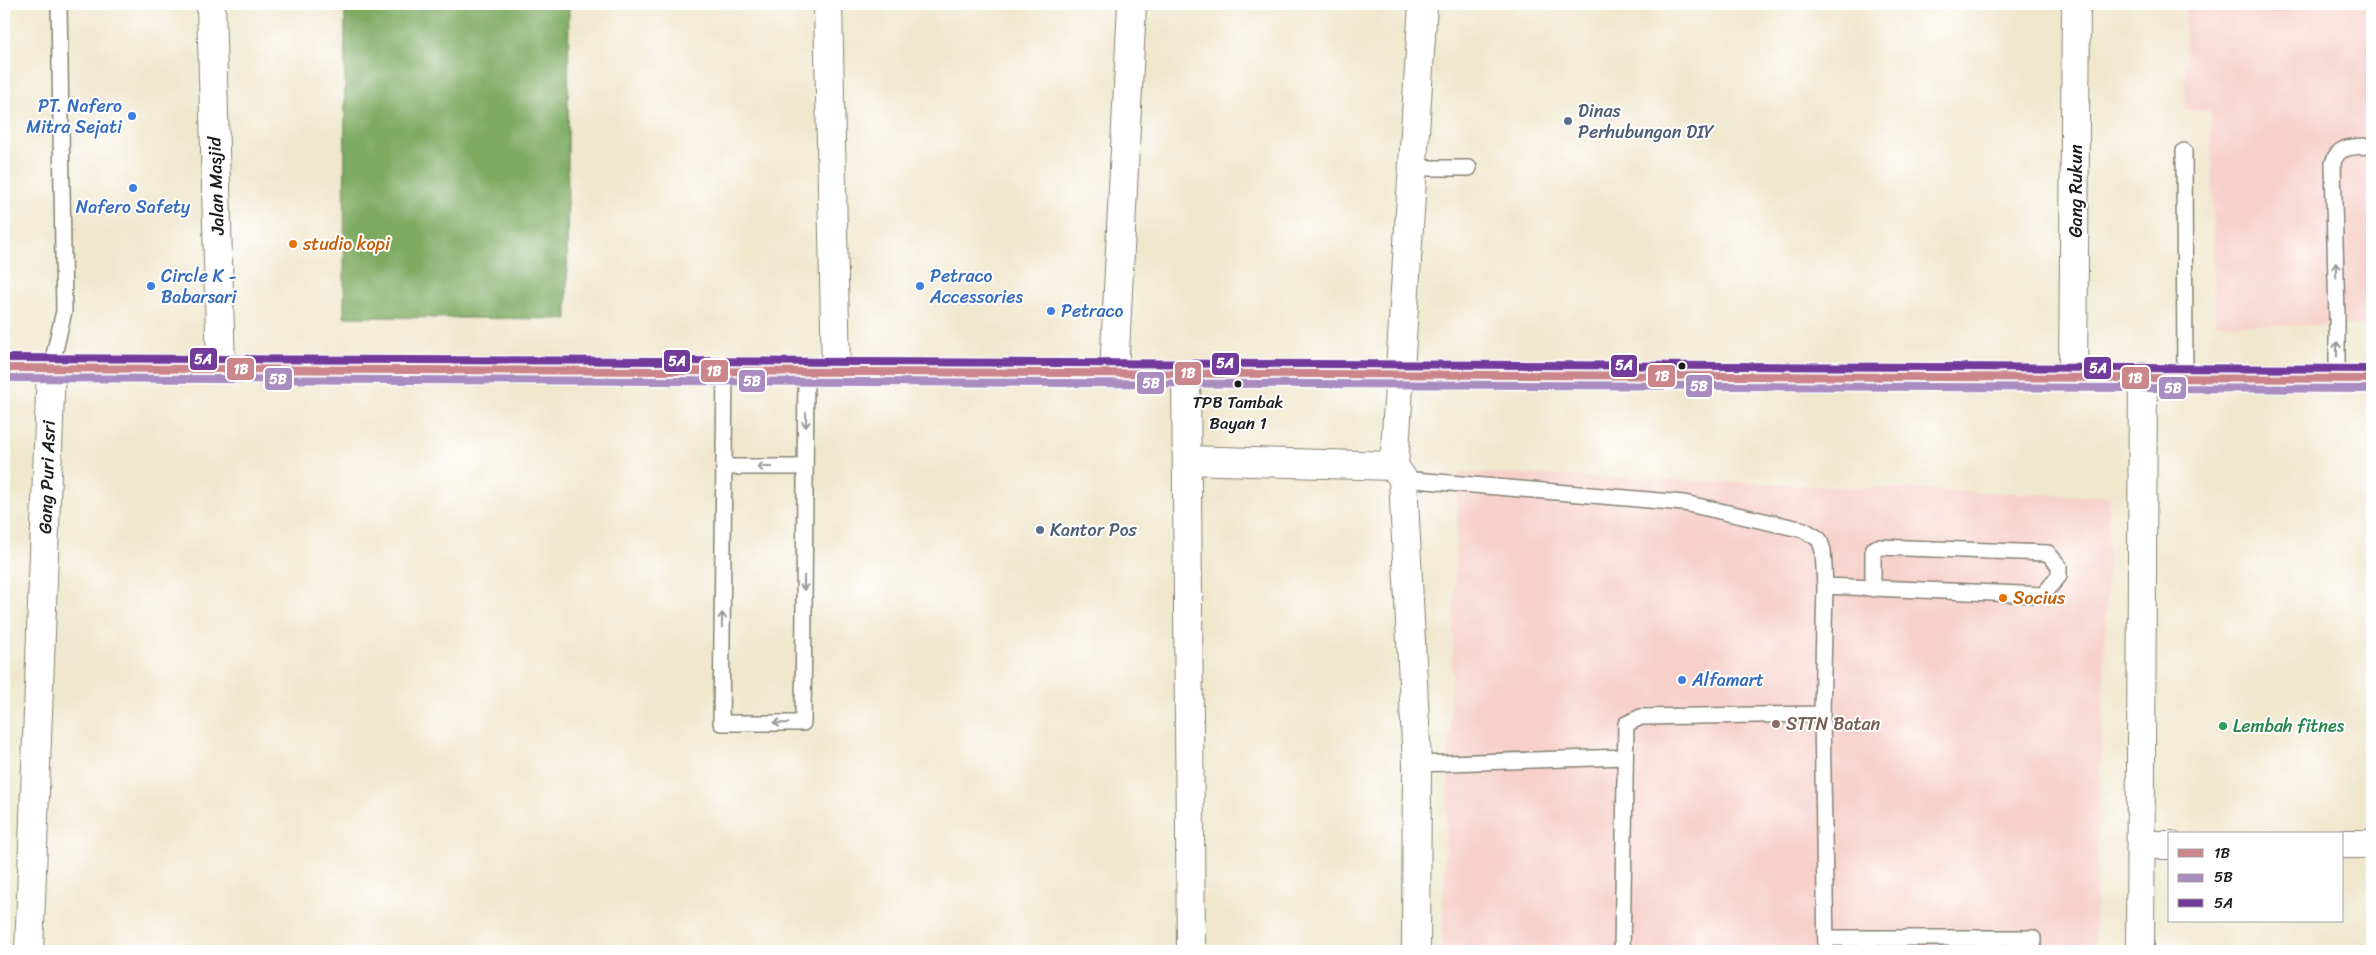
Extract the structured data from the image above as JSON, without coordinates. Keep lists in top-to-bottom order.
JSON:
{
  "streets": {
    "street": ["Jalan Masjid", "Gang Rukun", "Gang Puri Asri"]
  },
  "places": [
    "PT. Nafero Mitra Sejati",
    "Dinas Perhubungan DIY",
    "Nafero Safety",
    "studio kopi",
    "Circle K - Babarsari",
    "Petraco Accessories",
    "Petraco",
    "TPB Tambak Bayan 1",
    "Kantor Pos",
    "Socius",
    "Alfamart",
    "STTN Batan",
    "Lembah fitnes"
  ],
  "lines": ["transit line 5A", "transit line 1B", "transit line 5B"],
  "legend": ["1B", "5B", "5A"]
}
